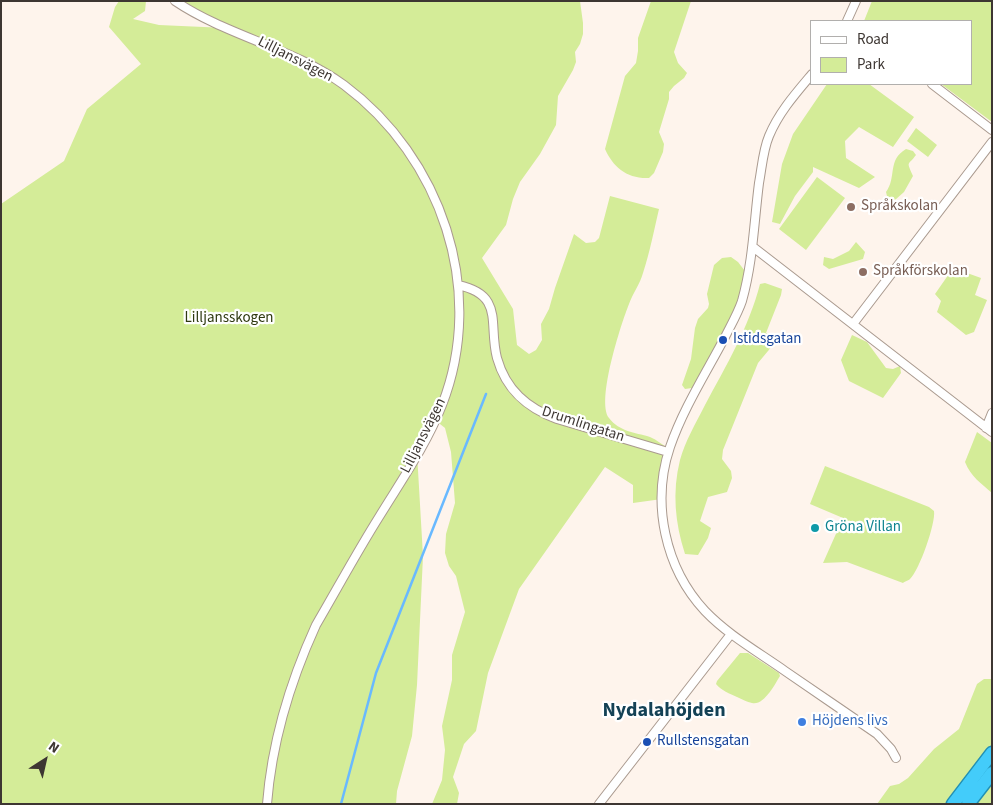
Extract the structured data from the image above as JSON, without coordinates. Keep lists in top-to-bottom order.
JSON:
{
  "streets": {
    "street": ["Lilljansvägen", "Drumlingatan"]
  },
  "crossings": [
    ["Lilljansvägen", "Drumlingatan"]
  ],
  "districts": ["Nydalahöjden"],
  "parks": ["Lilljansskogen"],
  "places": [
    "Språkskolan",
    "Språkförskolan",
    "Istidsgatan",
    "Gröna Villan",
    "Höjdens livs",
    "Rullstensgatan"
  ],
  "legend": ["Road", "Park"],
  "north": "top right"
}
